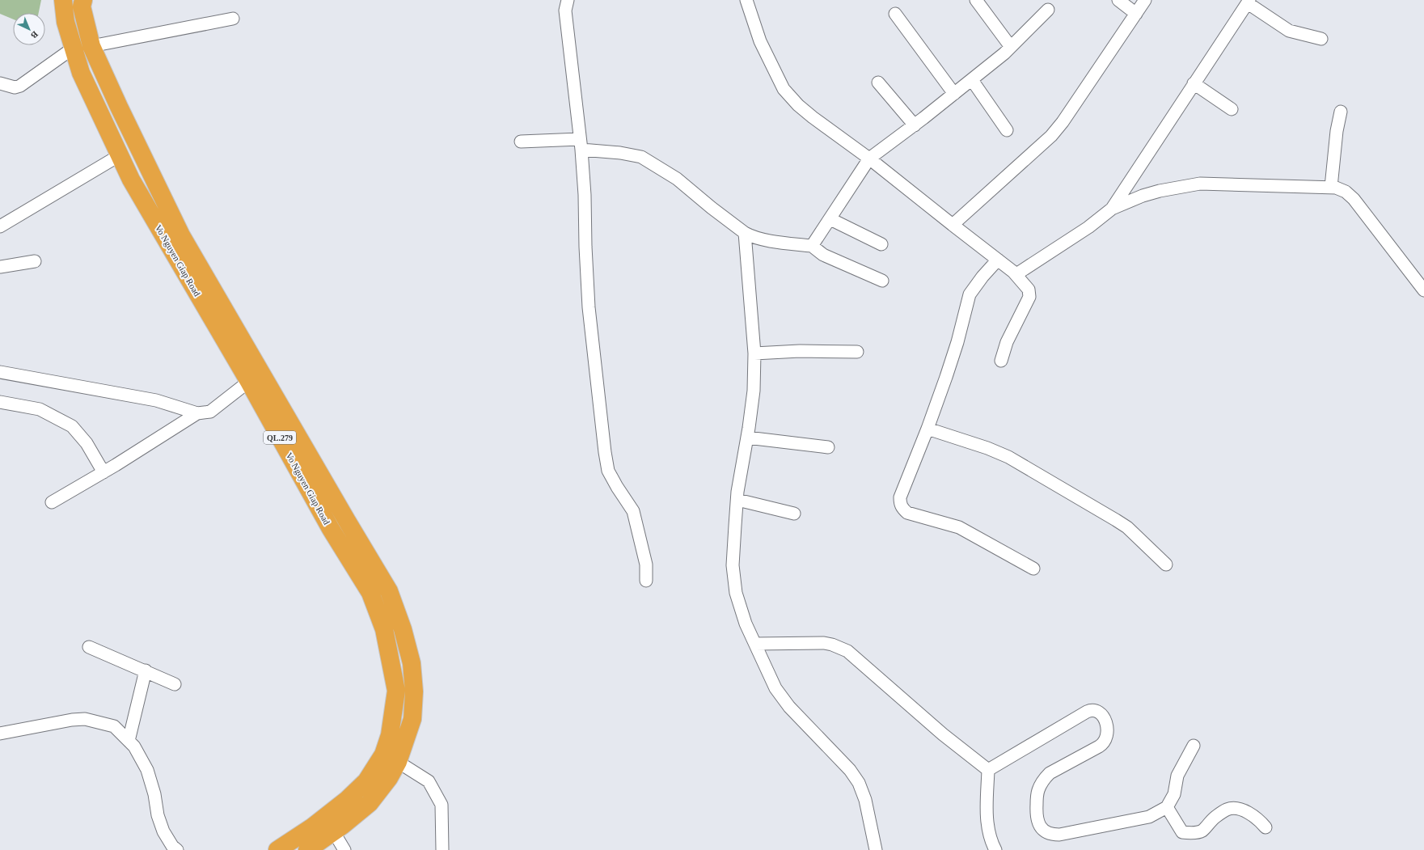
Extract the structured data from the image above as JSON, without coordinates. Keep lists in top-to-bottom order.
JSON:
{
  "streets": {
    "highway": ["Vo Nguyen Giap Road", "QL.279"]
  },
  "north": "bottom right"
}
